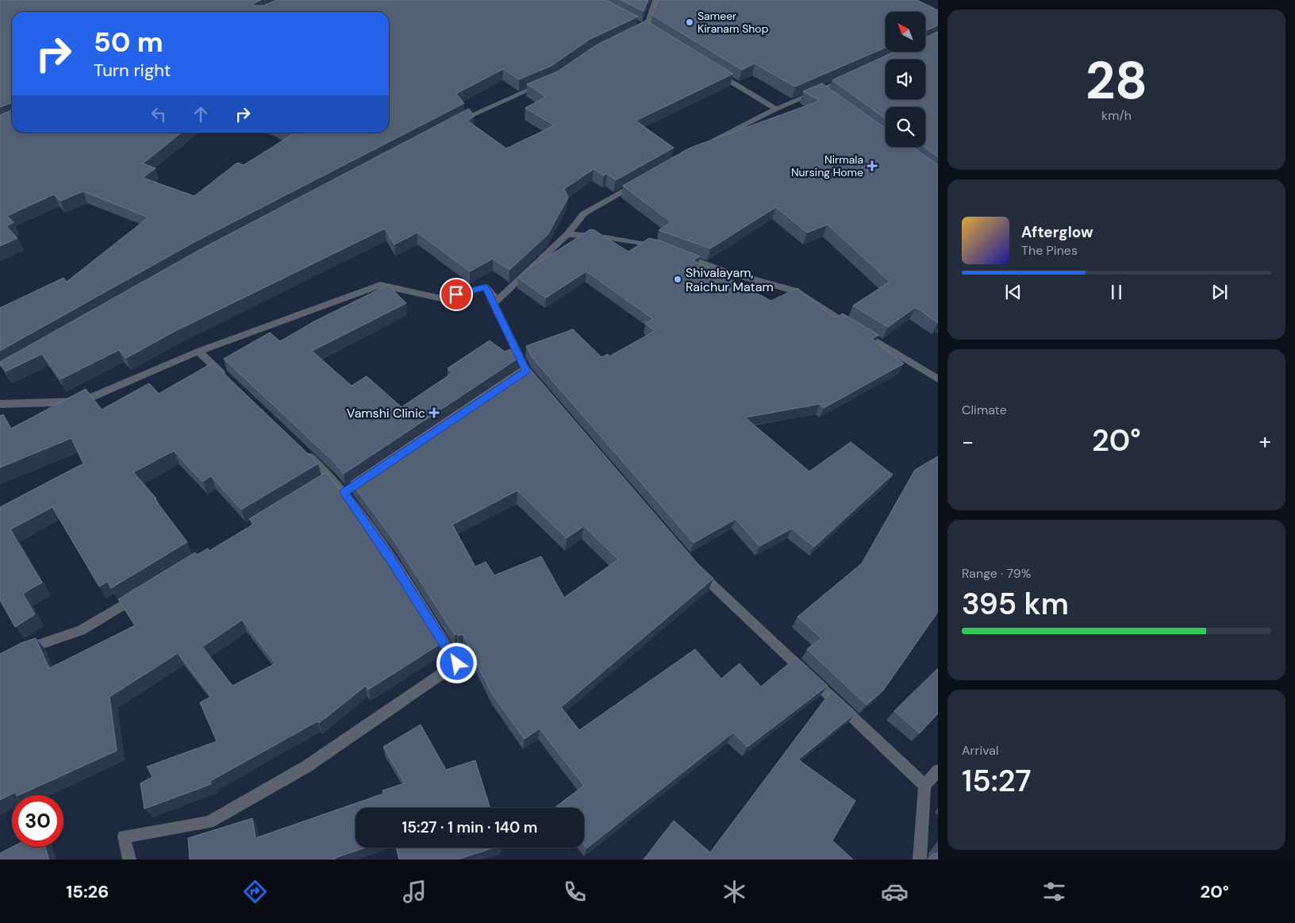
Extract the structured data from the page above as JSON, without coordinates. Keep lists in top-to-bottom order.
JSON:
{
  "places": {
    "other": ["Sameer Kiranam Shop", "Shivalayam, Raichur Matam"],
    "health": ["Nirmala Nursing Home", "Vamshi Clinic"]
  },
  "north": "top left",
  "page": {
    "tile": [
      ["28", "km/h"],
      "Climate",
      ["Range · 79%", "395 km"],
      ["Arrival", "15:27"]
    ],
    "turn": ["50 m", "Turn right"],
    "song": ["Afterglow", "The Pines"],
    "heat": ["−", "20°", "+"],
    "limit": "30",
    "trip": "15:27 · 1 min · 140 m",
    "tabs": ["15:26", "20°"]
  }
}
